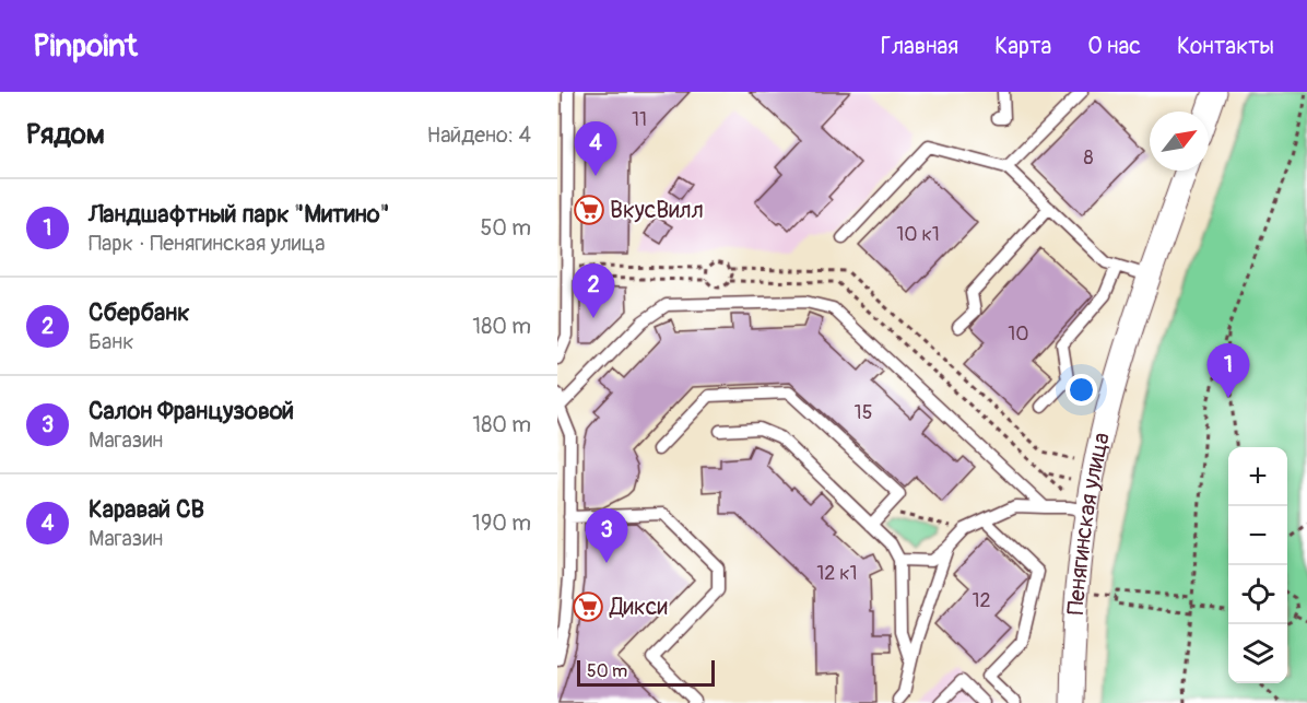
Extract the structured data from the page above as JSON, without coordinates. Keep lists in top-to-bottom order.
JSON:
{
  "streets": {
    "street": ["Пенягинская улица"]
  },
  "places": {
    "supermarket": ["ВкусВилл", "Дикси"]
  },
  "house_numbers": [
    "11",
    "8",
    "10 к1",
    "10",
    "15",
    "12 к1",
    "12"
  ],
  "scale_bar": "50 m",
  "north": "top right",
  "page": {
    "header": "Pinpoint",
    "nav": [
      "Главная",
      "Карта",
      "О нас",
      "Контакты"
    ],
    "heading": ["Рядом", "Найдено: 4"],
    "pins": [
      "4",
      "2",
      "1",
      "3"
    ],
    "list": [
      {
        "mark": "1",
        "name": "Ландшафтный парк \"Митино\"",
        "note": "Парк · Пенягинская улица",
        "value": "50 m"
      },
      {
        "mark": "2",
        "name": "Сбербанк",
        "note": "Банк",
        "value": "180 m"
      },
      {
        "mark": "3",
        "name": "Салон Французовой",
        "note": "Магазин",
        "value": "180 m"
      },
      {
        "mark": "4",
        "name": "Каравай СВ",
        "note": "Магазин",
        "value": "190 m"
      }
    ],
    "map_buttons": ["+", "−"],
    "scale": "50 m"
  }
}
